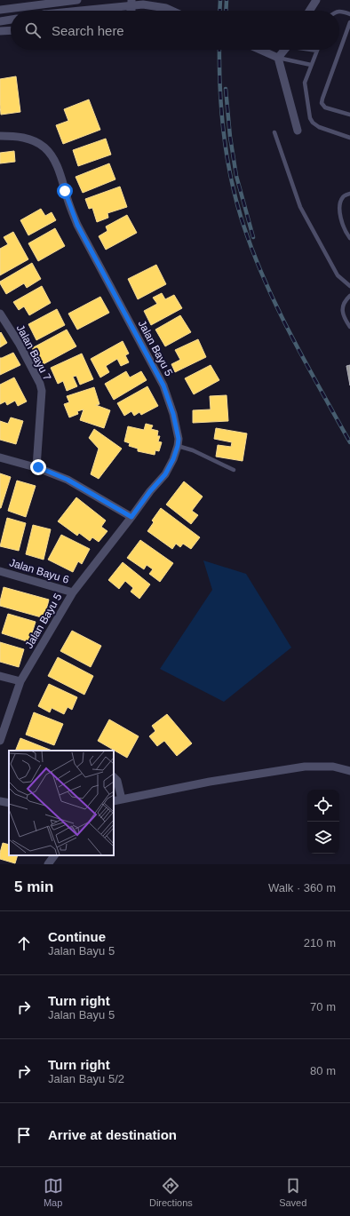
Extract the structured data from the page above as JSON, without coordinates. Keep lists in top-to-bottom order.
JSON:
{
  "streets": {
    "street": ["Jalan Bayu 5", "Jalan Bayu 7", "Jalan Bayu 6"]
  },
  "crossings": [
    ["Jalan Bayu 5", "Jalan Bayu 6"]
  ],
  "page": {
    "search": "Search here",
    "heading": ["5 min", "Walk · 360 m"],
    "list": [
      ["Continue", "Jalan Bayu 5", "210 m"],
      ["Turn right", "Jalan Bayu 5", "70 m"],
      ["Turn right", "Jalan Bayu 5/2", "80 m"],
      "Arrive at destination"
    ],
    "nav": ["Map", "Directions", "Saved"]
  }
}
